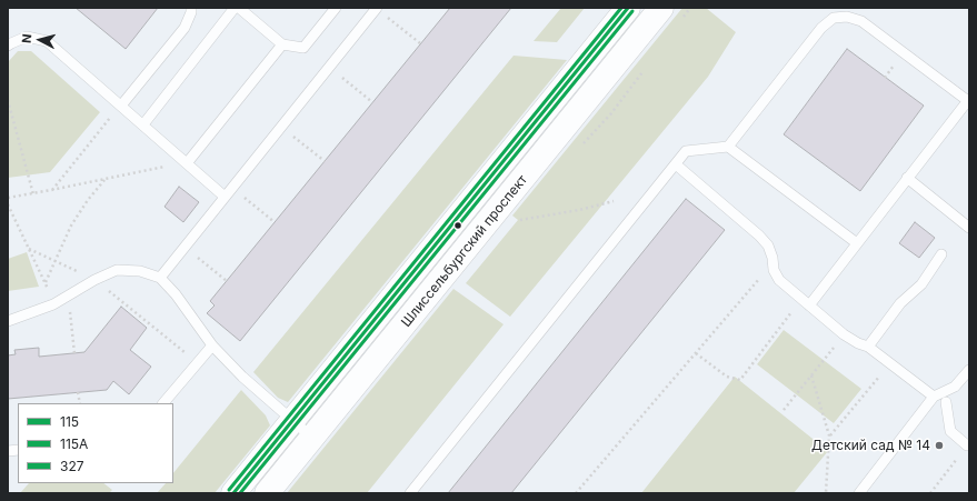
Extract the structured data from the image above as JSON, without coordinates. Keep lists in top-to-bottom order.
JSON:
{
  "streets": {
    "main road": ["Шлиссельбургский проспект"]
  },
  "places": ["Детский сад № 14"],
  "lines": ["transit line 115", "transit line 327", "transit line 115А"],
  "legend": ["115", "115А", "327"],
  "north": "left"
}
